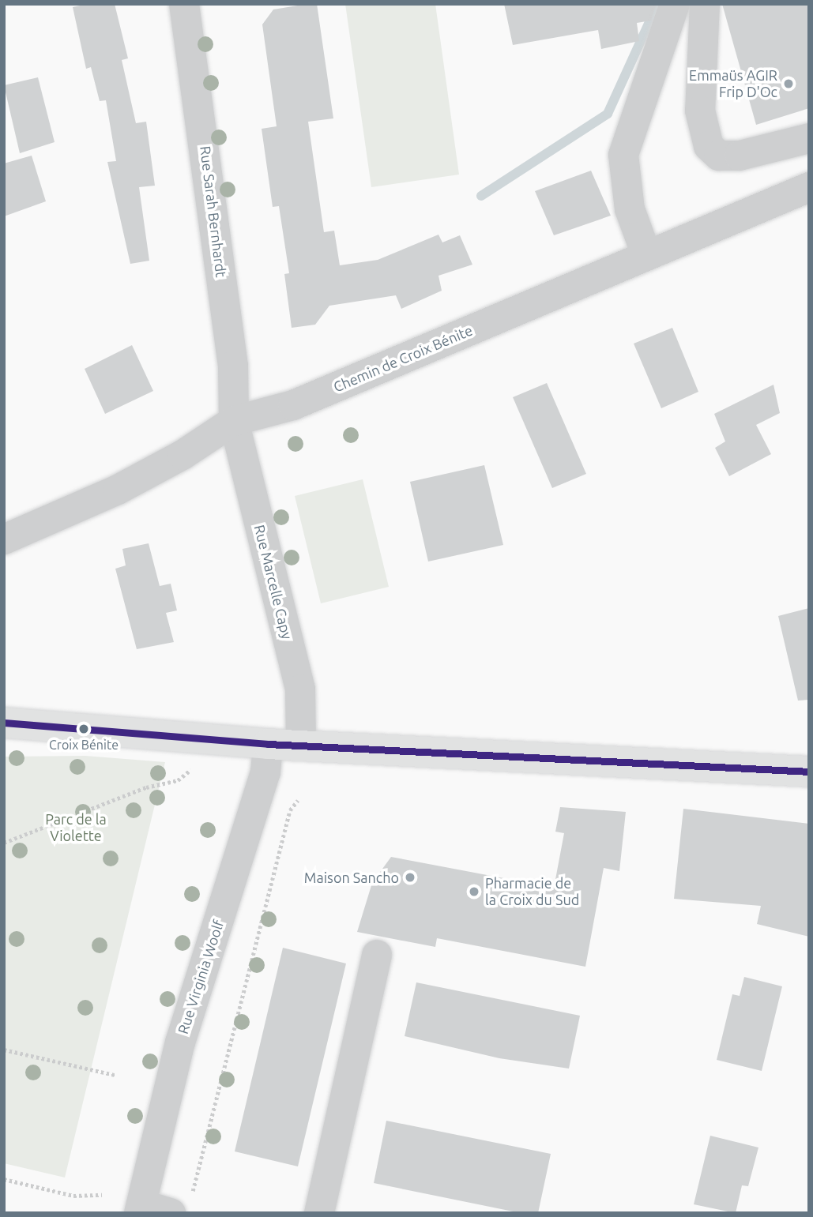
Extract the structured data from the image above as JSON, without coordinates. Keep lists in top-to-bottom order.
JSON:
{
  "streets": {
    "street": [
      "Rue Sarah Bernhardt",
      "Chemin de Croix Bénite",
      "Rue Marcelle Capy",
      "Rue Virginia Woolf"
    ]
  },
  "crossings": [
    ["Rue Sarah Bernhardt", "Chemin de Croix Bénite"],
    ["Rue Sarah Bernhardt", "Rue Marcelle Capy"],
    ["Chemin de Croix Bénite", "Rue Marcelle Capy"]
  ],
  "parks": ["Parc de la Violette"],
  "places": [
    "Emmaüs AGIR Frip D'Oc",
    "Croix Bénite",
    "Maison Sancho",
    "Pharmacie de la Croix du Sud"
  ]
}
